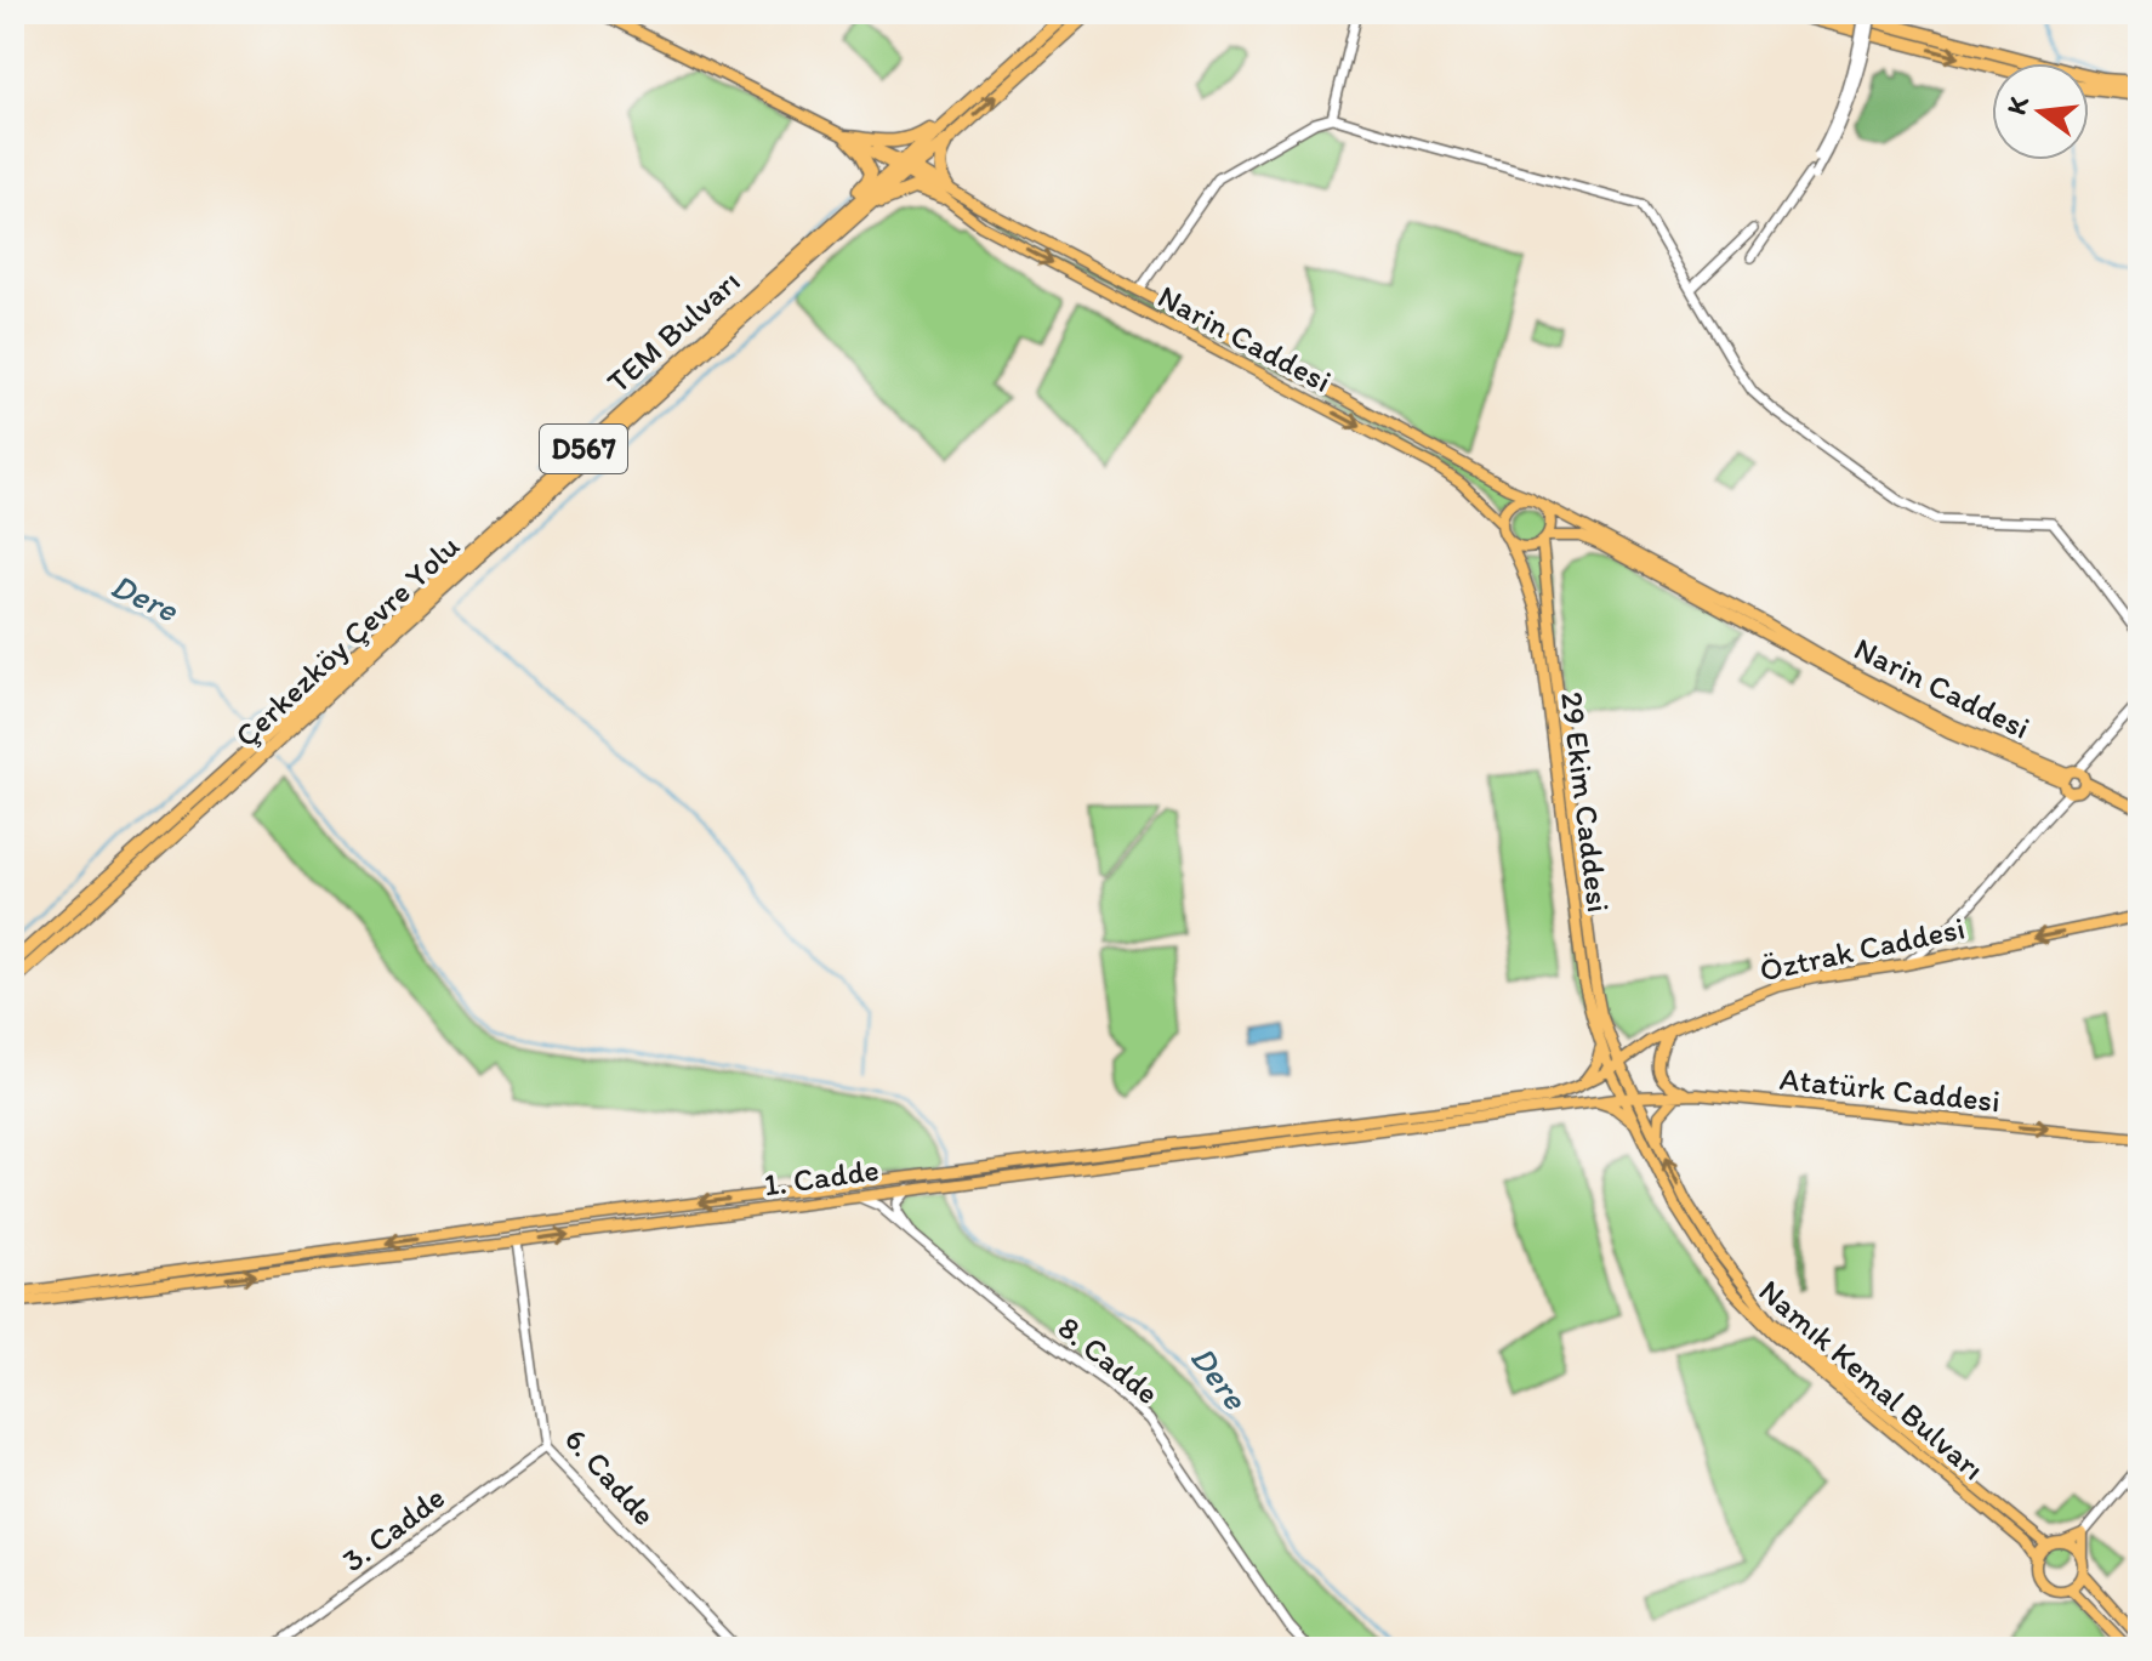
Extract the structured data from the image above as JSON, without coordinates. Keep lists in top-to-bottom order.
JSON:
{
  "streets": {
    "highway": ["TEM Bulvarı", "D567", "Çerkezköy Çevre Yolu"],
    "main road": [
      "Narin Caddesi",
      "29 Ekim Caddesi",
      "Öztrak Caddesi",
      "Atatürk Caddesi",
      "1. Cadde",
      "Namık Kemal Bulvarı"
    ],
    "street": ["8. Cadde", "6. Cadde", "3. Cadde"]
  },
  "crossings": [
    ["TEM Bulvarı", "D567"],
    ["TEM Bulvarı", "Çerkezköy Çevre Yolu"],
    ["Narin Caddesi", "29 Ekim Caddesi"],
    ["29 Ekim Caddesi", "Öztrak Caddesi"],
    ["29 Ekim Caddesi", "1. Cadde"],
    ["29 Ekim Caddesi", "Namık Kemal Bulvarı"],
    ["Öztrak Caddesi", "1. Cadde"],
    ["Öztrak Caddesi", "Namık Kemal Bulvarı"],
    ["Atatürk Caddesi", "1. Cadde"],
    ["Atatürk Caddesi", "Namık Kemal Bulvarı"],
    ["1. Cadde", "8. Cadde"],
    ["1. Cadde", "Namık Kemal Bulvarı"],
    ["1. Cadde", "6. Cadde"],
    ["6. Cadde", "3. Cadde"]
  ],
  "one_way": ["Öztrak Caddesi", "Atatürk Caddesi"],
  "water": ["Dere"],
  "north": "left"
}
